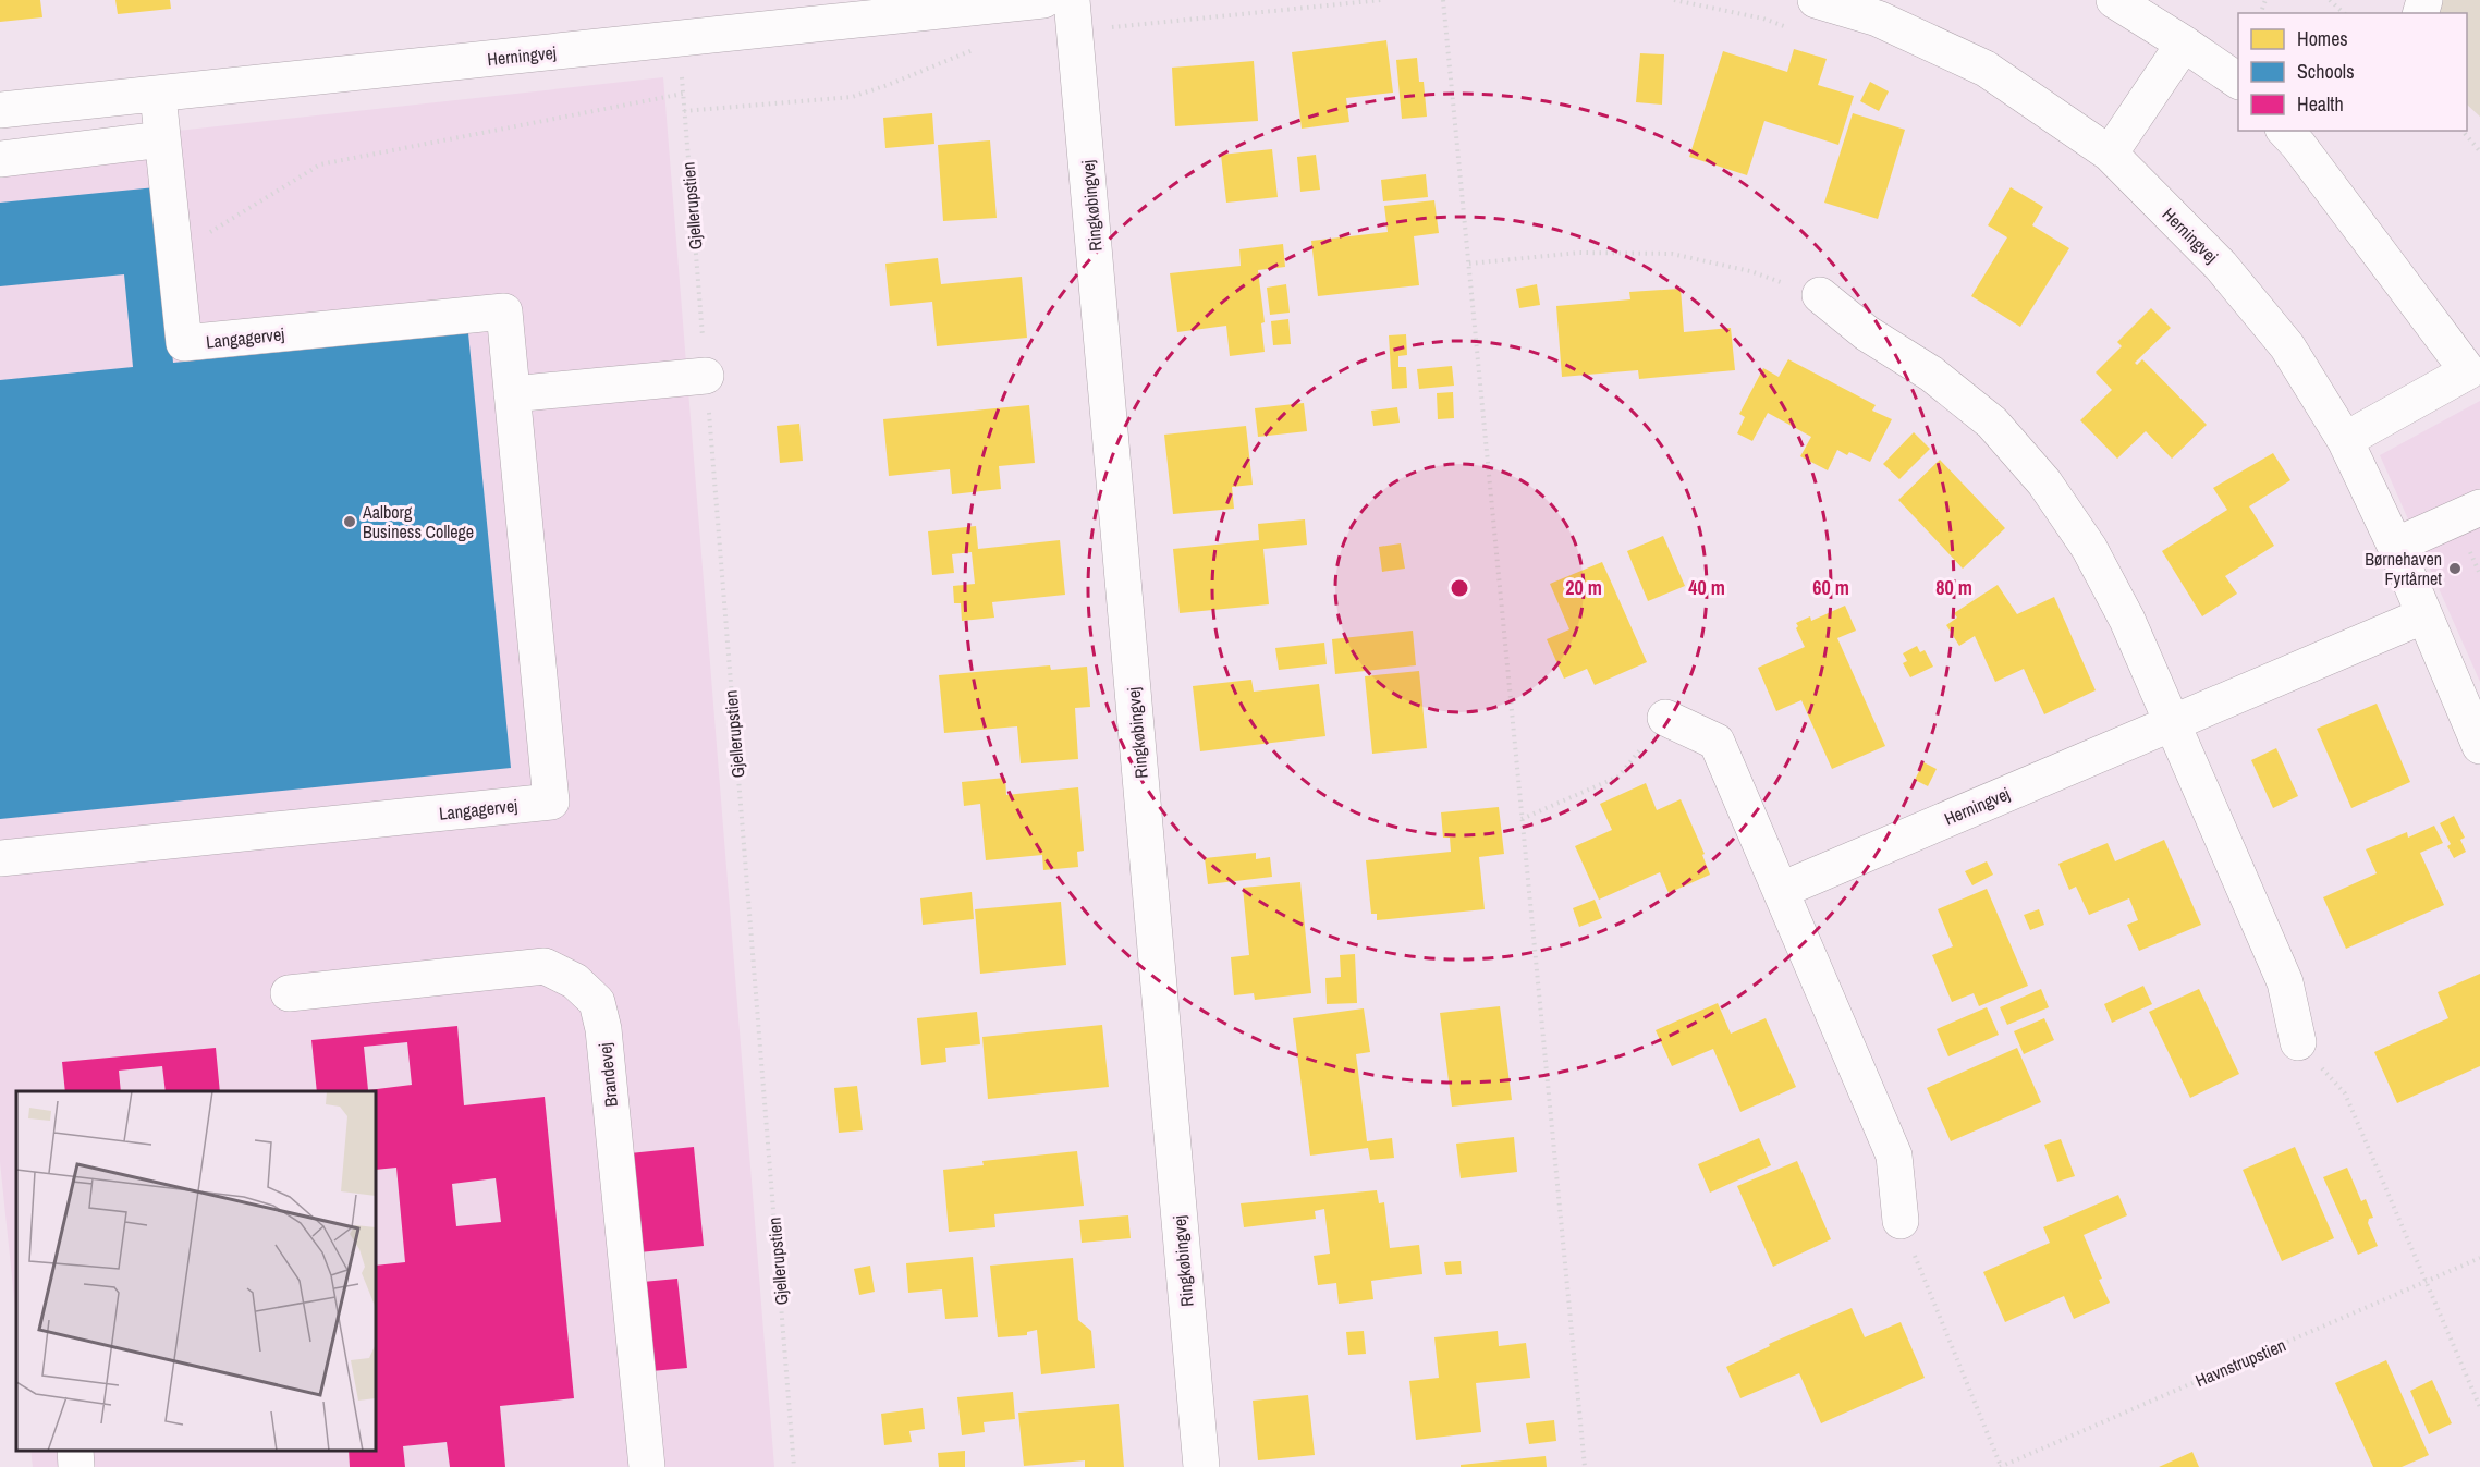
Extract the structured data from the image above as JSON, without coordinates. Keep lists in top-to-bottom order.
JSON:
{
  "streets": {
    "street": [
      "Herningvej",
      "Ringkøbingvej",
      "Langagervej",
      "Brandevej"
    ],
    "path": ["Gjellerupstien", "Havnstrupstien"]
  },
  "crossings": [
    ["Herningvej", "Gjellerupstien"],
    ["Herningvej", "Langagervej"]
  ],
  "places": ["Aalborg Business College", "Børnehaven Fyrtårnet"],
  "legend": ["Homes", "Schools", "Health"],
  "rings": [
    "20 m",
    "40 m",
    "60 m",
    "80 m"
  ]
}
